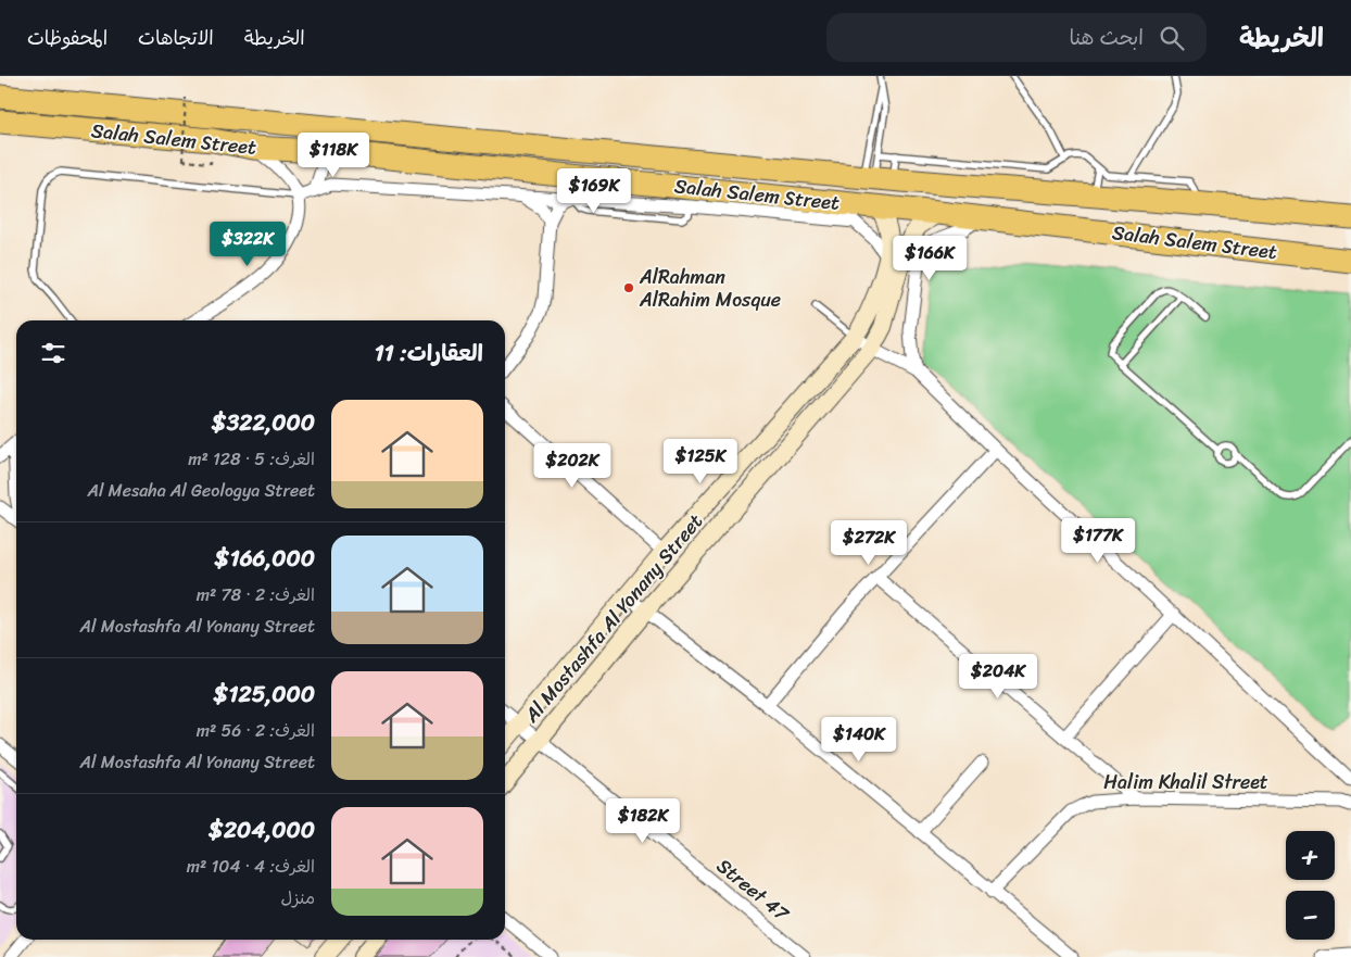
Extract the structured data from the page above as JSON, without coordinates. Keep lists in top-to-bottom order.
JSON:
{
  "streets": {
    "highway": ["Salah Salem Street"],
    "street": ["Al Mostashfa Al Yonany Street", "Halim Khalil Street", "Street 47"]
  },
  "crossings": [
    ["Salah Salem Street", "Al Mostashfa Al Yonany Street"],
    ["Al Mostashfa Al Yonany Street", "Street 47"]
  ],
  "places": ["AlRahman AlRahim Mosque"],
  "page": {
    "header": "الخريطة",
    "search": "ابحث هنا",
    "nav": ["الخريطة", "الاتجاهات", "المحفوظات"],
    "price": [
      "$118K",
      "$169K",
      "$322K",
      "$166K",
      "$125K",
      "$202K",
      "$177K",
      "$272K",
      "$204K",
      "$140K",
      "$182K"
    ],
    "heading": "العقارات: 11",
    "list": [
      {
        "name": "$322,000",
        "note": "الغرف: 5 · 128 m² · Al Mesaha Al Geologya Street"
      },
      {
        "name": "$166,000",
        "note": "الغرف: 2 · 78 m² · Al Mostashfa Al Yonany Street"
      },
      {
        "name": "$125,000",
        "note": "الغرف: 2 · 56 m² · Al Mostashfa Al Yonany Street"
      },
      {
        "name": "$204,000",
        "note": "الغرف: 4 · 104 m² · منزل"
      }
    ],
    "map_buttons": ["+", "−"]
  }
}
